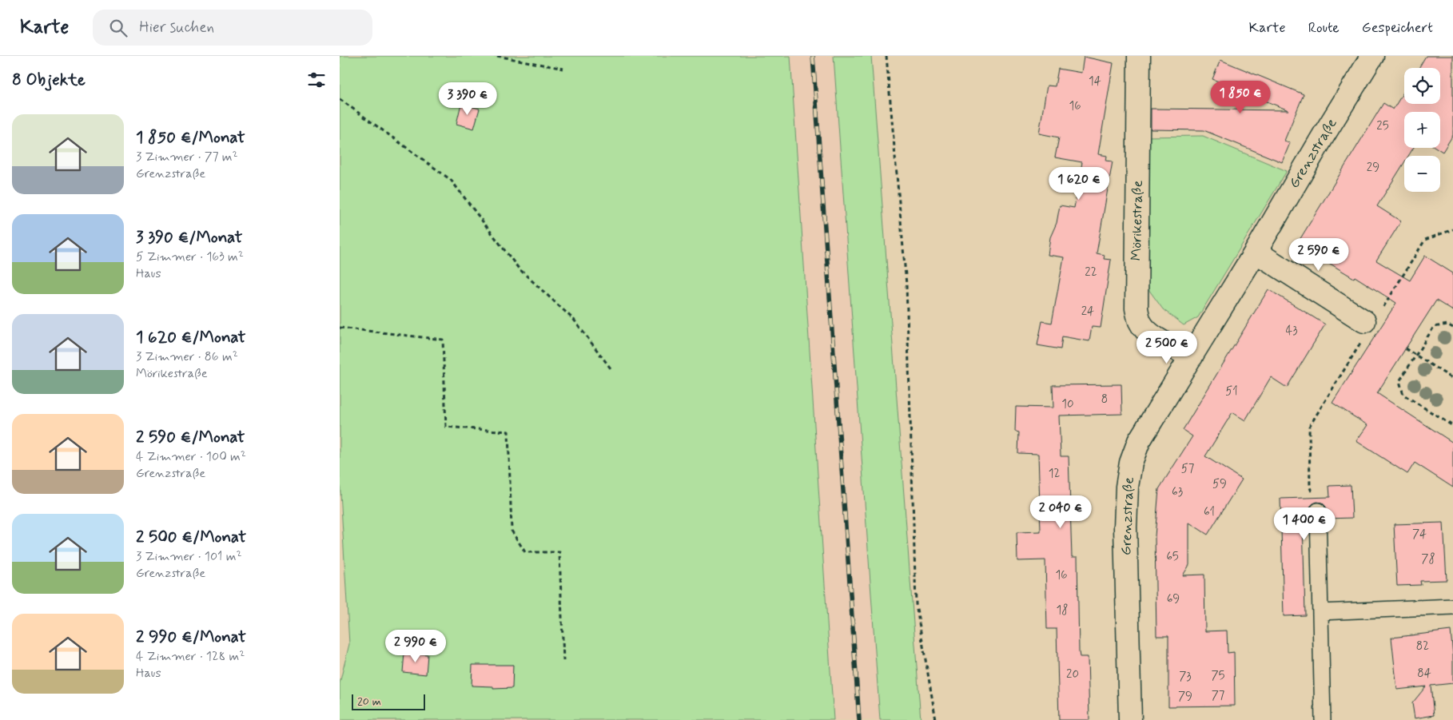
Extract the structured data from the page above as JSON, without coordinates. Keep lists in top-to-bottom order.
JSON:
{
  "streets": {
    "street": ["Grenzstraße", "Mörikestraße"]
  },
  "crossings": [
    ["Grenzstraße", "Mörikestraße"]
  ],
  "house_numbers": [
    "14",
    "16",
    "25",
    "29",
    "22",
    "24",
    "43",
    "51",
    "8",
    "10",
    "57",
    "12",
    "59",
    "63",
    "61",
    "74",
    "65",
    "78",
    "16",
    "69",
    "18",
    "82",
    "84",
    "20",
    "75",
    "73",
    "77",
    "79"
  ],
  "scale_bar": "20 m",
  "page": {
    "header": "Karte",
    "search": "Hier suchen",
    "nav": ["Karte", "Route", "Gespeichert"],
    "heading": "8 Objekte",
    "map_buttons": ["+", "−"],
    "price": [
      "1 850 €",
      "3 390 €",
      "1 620 €",
      "2 590 €",
      "2 500 €",
      "2 040 €",
      "1 400 €",
      "2 990 €"
    ],
    "list": [
      {
        "name": "1 850 €/Monat",
        "note": "3 Zimmer · 77 m² · Grenzstraße"
      },
      {
        "name": "3 390 €/Monat",
        "note": "5 Zimmer · 163 m² · Haus"
      },
      {
        "name": "1 620 €/Monat",
        "note": "3 Zimmer · 86 m² · Mörikestraße"
      },
      {
        "name": "2 590 €/Monat",
        "note": "4 Zimmer · 100 m² · Grenzstraße"
      },
      {
        "name": "2 500 €/Monat",
        "note": "3 Zimmer · 101 m² · Grenzstraße"
      },
      {
        "name": "2 990 €/Monat",
        "note": "4 Zimmer · 128 m² · Haus"
      }
    ],
    "scale": "20 m"
  }
}
